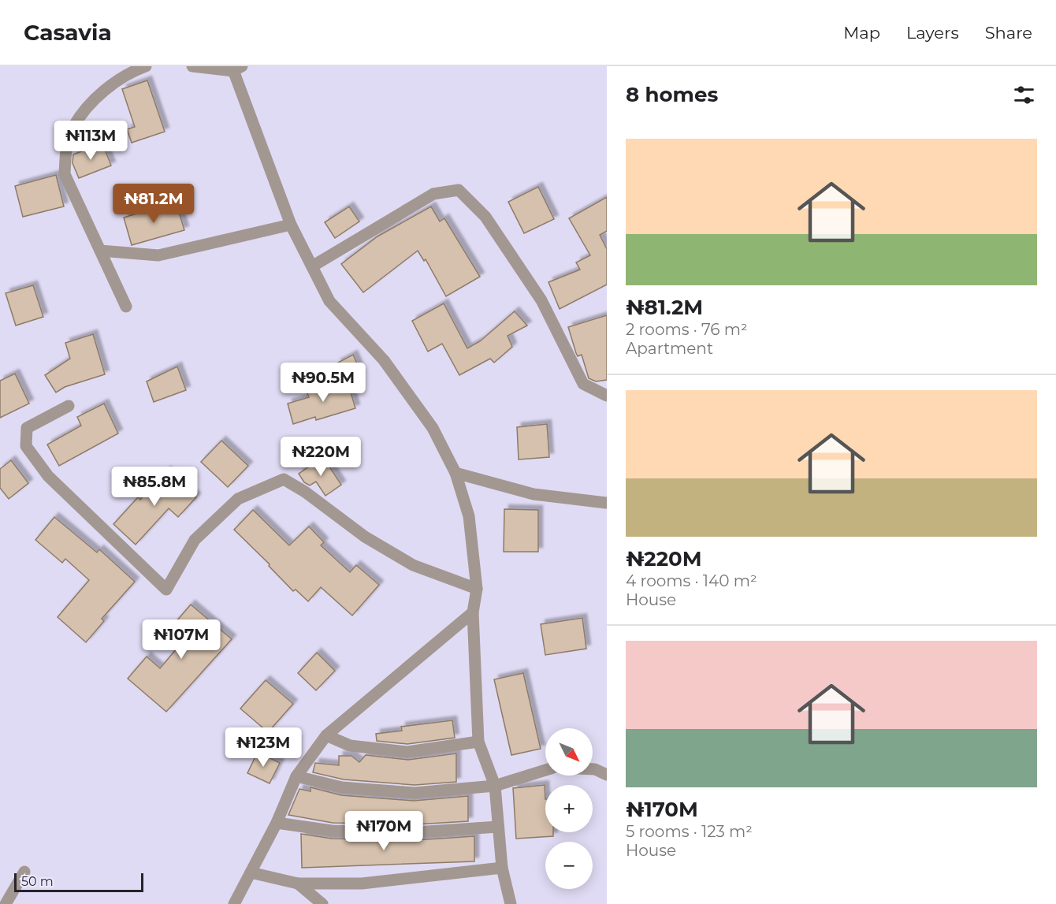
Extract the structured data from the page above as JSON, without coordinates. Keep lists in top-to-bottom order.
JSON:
{
  "scale_bar": "50 m",
  "north": "bottom right",
  "page": {
    "header": "Casavia",
    "nav": ["Map", "Layers", "Share"],
    "heading": "8 homes",
    "price": [
      "₦113M",
      "₦81.2M",
      "₦90.5M",
      "₦220M",
      "₦85.8M",
      "₦107M",
      "₦123M",
      "₦170M"
    ],
    "list": [
      {
        "name": "₦81.2M",
        "note": "2 rooms · 76 m² · Apartment"
      },
      {
        "name": "₦220M",
        "note": "4 rooms · 140 m² · House"
      },
      {
        "name": "₦170M",
        "note": "5 rooms · 123 m² · House"
      }
    ],
    "map_buttons": ["+", "−"],
    "scale": "50 m"
  }
}
